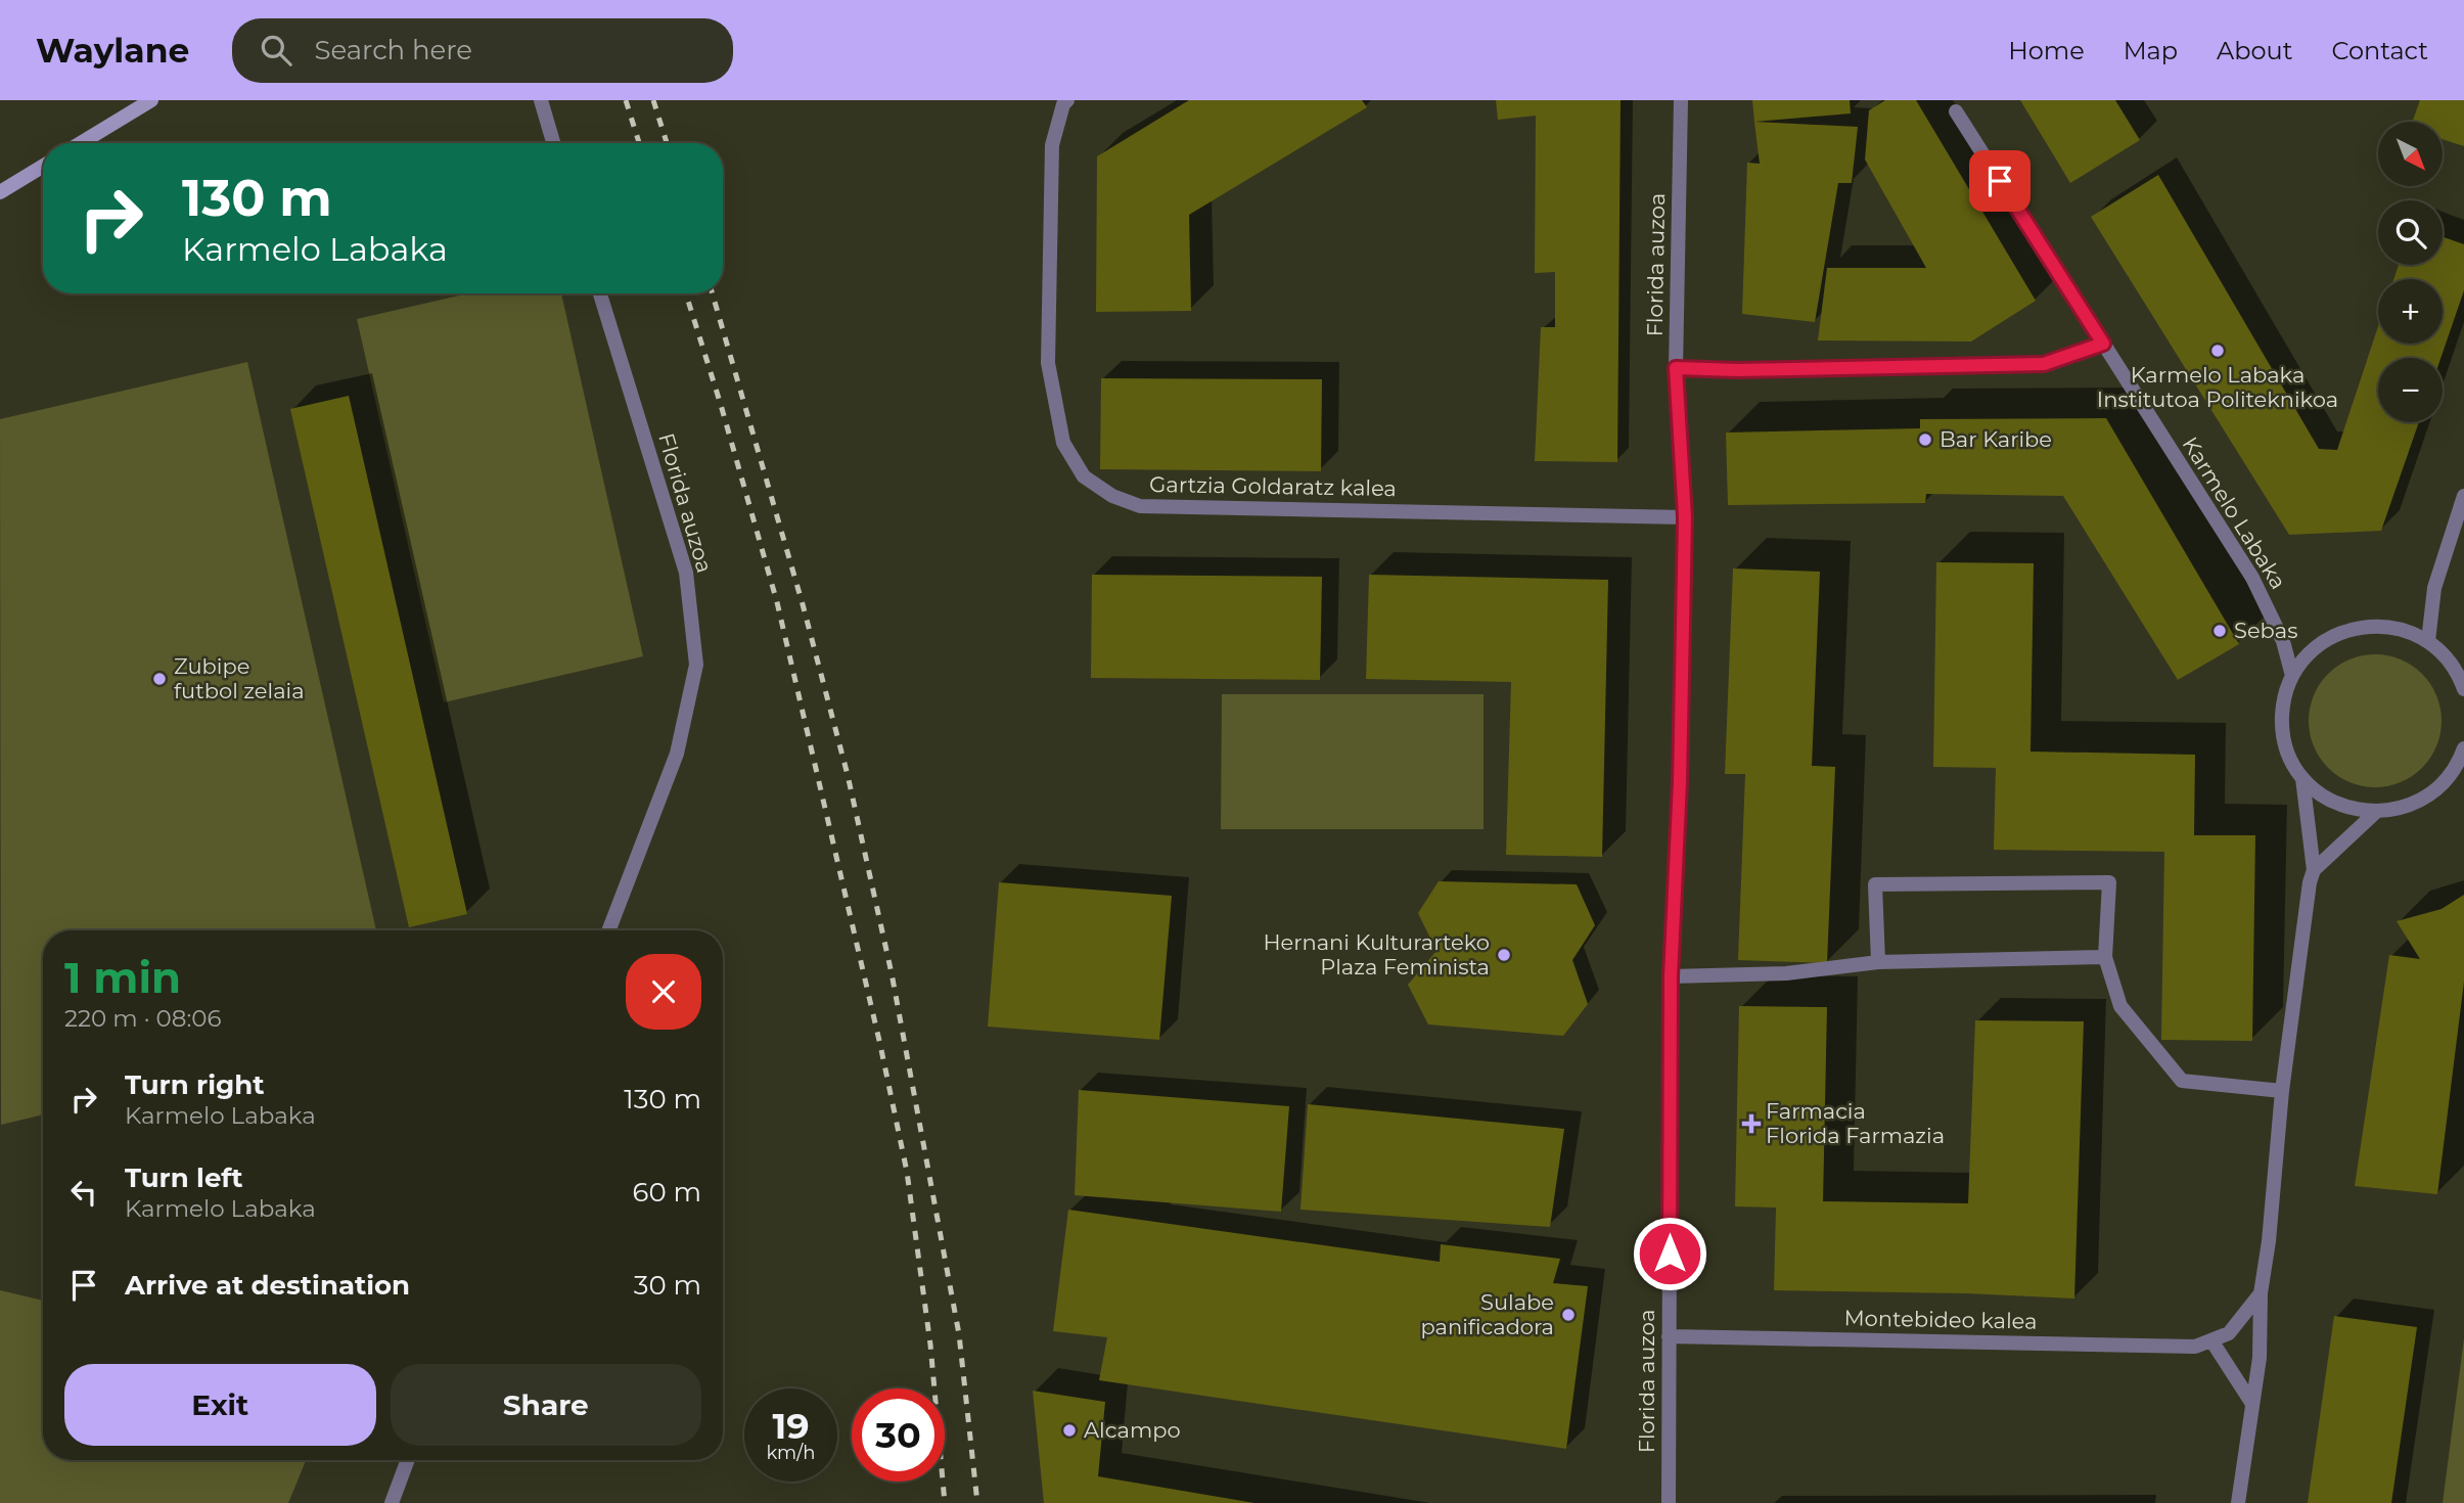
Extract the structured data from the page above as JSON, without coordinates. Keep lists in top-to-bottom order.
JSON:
{
  "streets": {
    "street": [
      "Florida auzoa",
      "Gartzia Goldaratz kalea",
      "Karmelo Labaka",
      "Montebideo kalea"
    ]
  },
  "crossings": [
    ["Florida auzoa", "Gartzia Goldaratz kalea"],
    ["Florida auzoa", "Montebideo kalea"]
  ],
  "places": {
    "other": [
      "Karmelo Labaka Institutoa Politeknikoa",
      "Bar Karibe",
      "Sebas",
      "Zubipe futbol zelaia",
      "Hernani Kulturarteko Plaza Feminista",
      "Sulabe panificadora",
      "Alcampo"
    ],
    "health": ["Farmacia Florida Farmazia"]
  },
  "north": "bottom right",
  "page": {
    "header": "Waylane",
    "search": "Search here",
    "nav": [
      "Home",
      "Map",
      "About",
      "Contact"
    ],
    "map_buttons": ["+", "−"],
    "turn": ["130 m", "Karmelo Labaka"],
    "heading": ["1 min", "220 m · 08:06"],
    "list": [
      {
        "name": "Turn right",
        "note": "Karmelo Labaka",
        "value": "130 m"
      },
      {
        "name": "Turn left",
        "note": "Karmelo Labaka",
        "value": "60 m"
      },
      {
        "name": "Arrive at destination",
        "value": "30 m"
      }
    ],
    "buttons": ["Exit", "Share"],
    "speed": "19 km/h",
    "limit": "30"
  }
}
